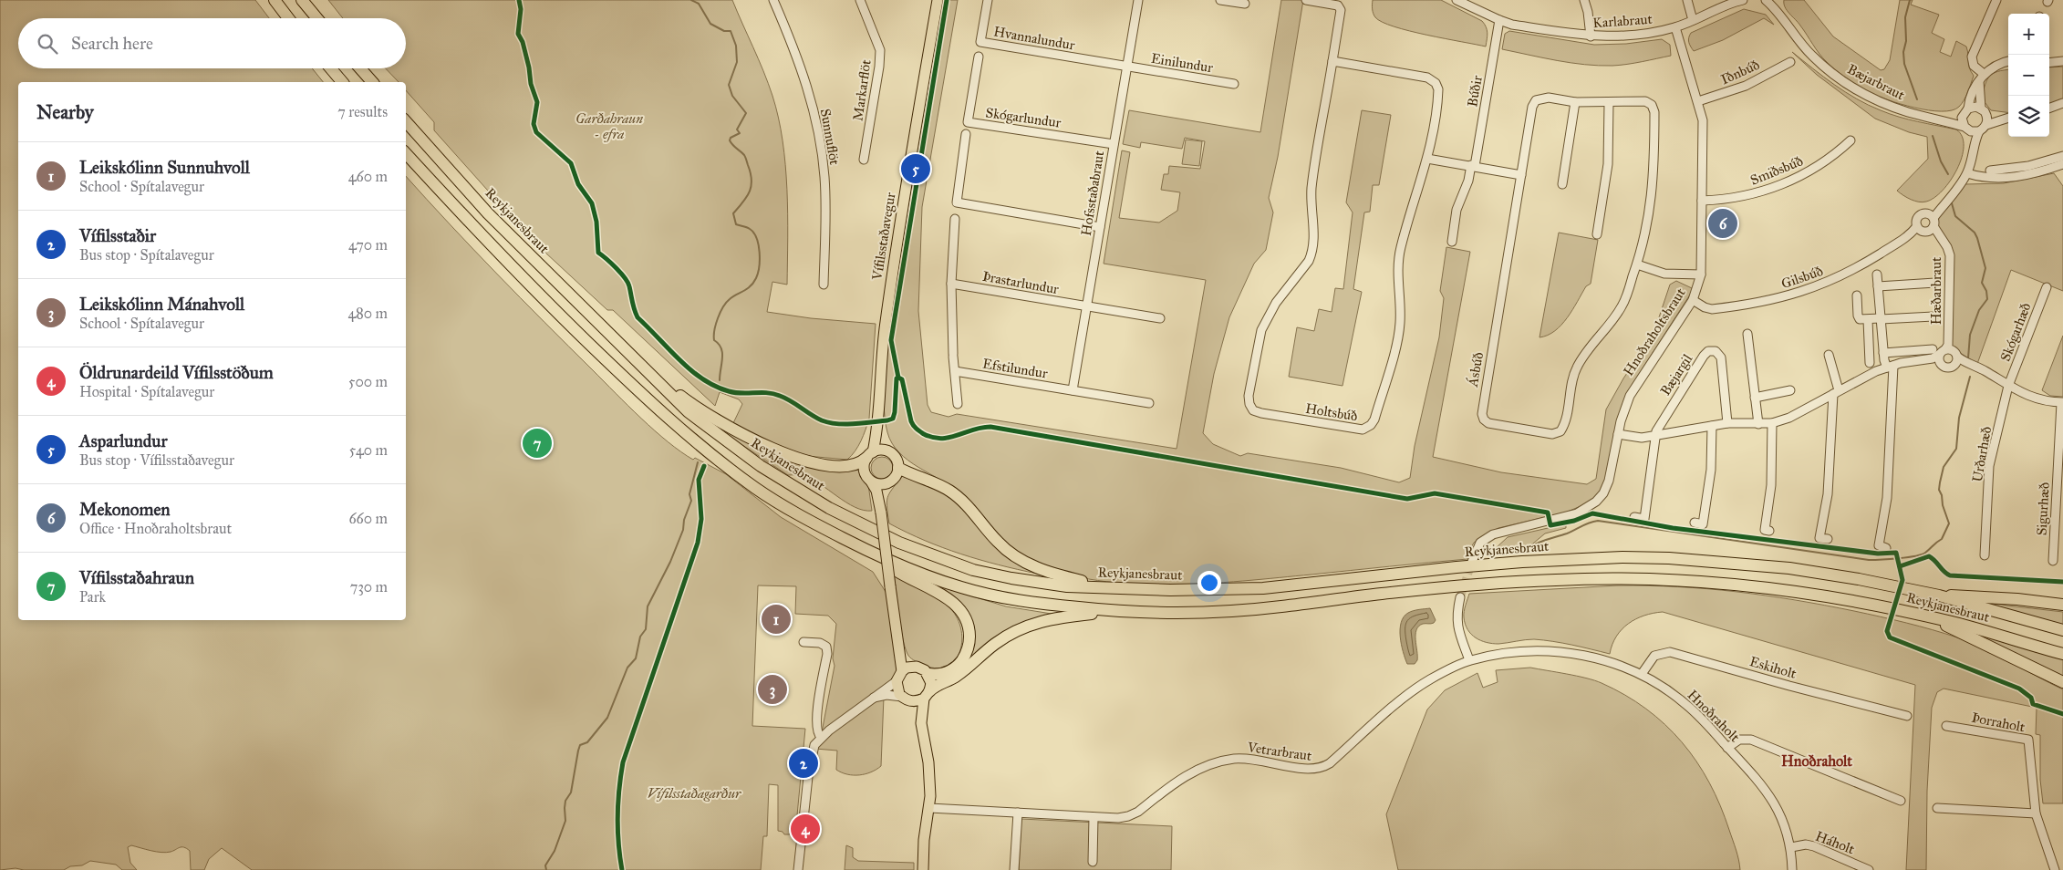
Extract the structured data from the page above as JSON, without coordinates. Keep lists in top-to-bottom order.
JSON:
{
  "streets": {
    "highway": ["Reykjanesbraut"],
    "main road": ["Vífilsstaðavegur"],
    "street": [
      "Karlabraut",
      "Hvannalundur",
      "Einilundur",
      "Iðnbúð",
      "Bæjarbraut",
      "Markarflöt",
      "Búðir",
      "Skógarlundur",
      "Sunnuflöt",
      "Smiðsbúð",
      "Hofsstaðabraut",
      "Gilsbúð",
      "Þrastarlundur",
      "Hæðarbraut",
      "Hnoðraholtsbraut",
      "Skógarhæð",
      "Efstilundur",
      "Ásbúð",
      "Bæjargil",
      "Holtsbúð",
      "Urðarhæð",
      "Sigurhæð",
      "Eskiholt",
      "Hnoðraholt",
      "Þorraholt",
      "Vetrarbraut",
      "Háholt"
    ]
  },
  "crossings": [
    ["Karlabraut", "Búðir"],
    ["Karlabraut", "Hnoðraholtsbraut"],
    ["Hvannalundur", "Einilundur"],
    ["Hvannalundur", "Hofsstaðabraut"],
    ["Einilundur", "Hofsstaðabraut"],
    ["Iðnbúð", "Hnoðraholtsbraut"],
    ["Skógarlundur", "Hofsstaðabraut"],
    ["Smiðsbúð", "Hnoðraholtsbraut"],
    ["Hofsstaðabraut", "Þrastarlundur"],
    ["Hofsstaðabraut", "Efstilundur"],
    ["Gilsbúð", "Hæðarbraut"],
    ["Gilsbúð", "Hnoðraholtsbraut"],
    ["Skógarhæð", "Urðarhæð"],
    ["Eskiholt", "Hnoðraholt"],
    ["Hnoðraholt", "Vetrarbraut"],
    ["Hnoðraholt", "Háholt"]
  ],
  "districts": ["Hnoðraholt"],
  "parks": ["Garðahraun - efra", "Vífilsstaðagarður"],
  "page": {
    "map_buttons": ["+", "−"],
    "search": "Search here",
    "heading": ["Nearby", "7 results"],
    "list": [
      {
        "mark": "1",
        "name": "Leikskólinn Sunnuhvoll",
        "note": "School · Spítalavegur",
        "value": "460 m"
      },
      {
        "mark": "2",
        "name": "Vífilsstaðir",
        "note": "Bus stop · Spítalavegur",
        "value": "470 m"
      },
      {
        "mark": "3",
        "name": "Leikskólinn Mánahvoll",
        "note": "School · Spítalavegur",
        "value": "480 m"
      },
      {
        "mark": "4",
        "name": "Öldrunardeild Vífilsstöðum",
        "note": "Hospital · Spítalavegur",
        "value": "500 m"
      },
      {
        "mark": "5",
        "name": "Asparlundur",
        "note": "Bus stop · Vífilsstaðavegur",
        "value": "540 m"
      },
      {
        "mark": "6",
        "name": "Mekonomen",
        "note": "Office · Hnoðraholtsbraut",
        "value": "660 m"
      },
      {
        "mark": "7",
        "name": "Vífilsstaðahraun",
        "note": "Park",
        "value": "730 m"
      }
    ],
    "pins": [
      "5",
      "6",
      "7",
      "1",
      "3",
      "2",
      "4"
    ]
  }
}
